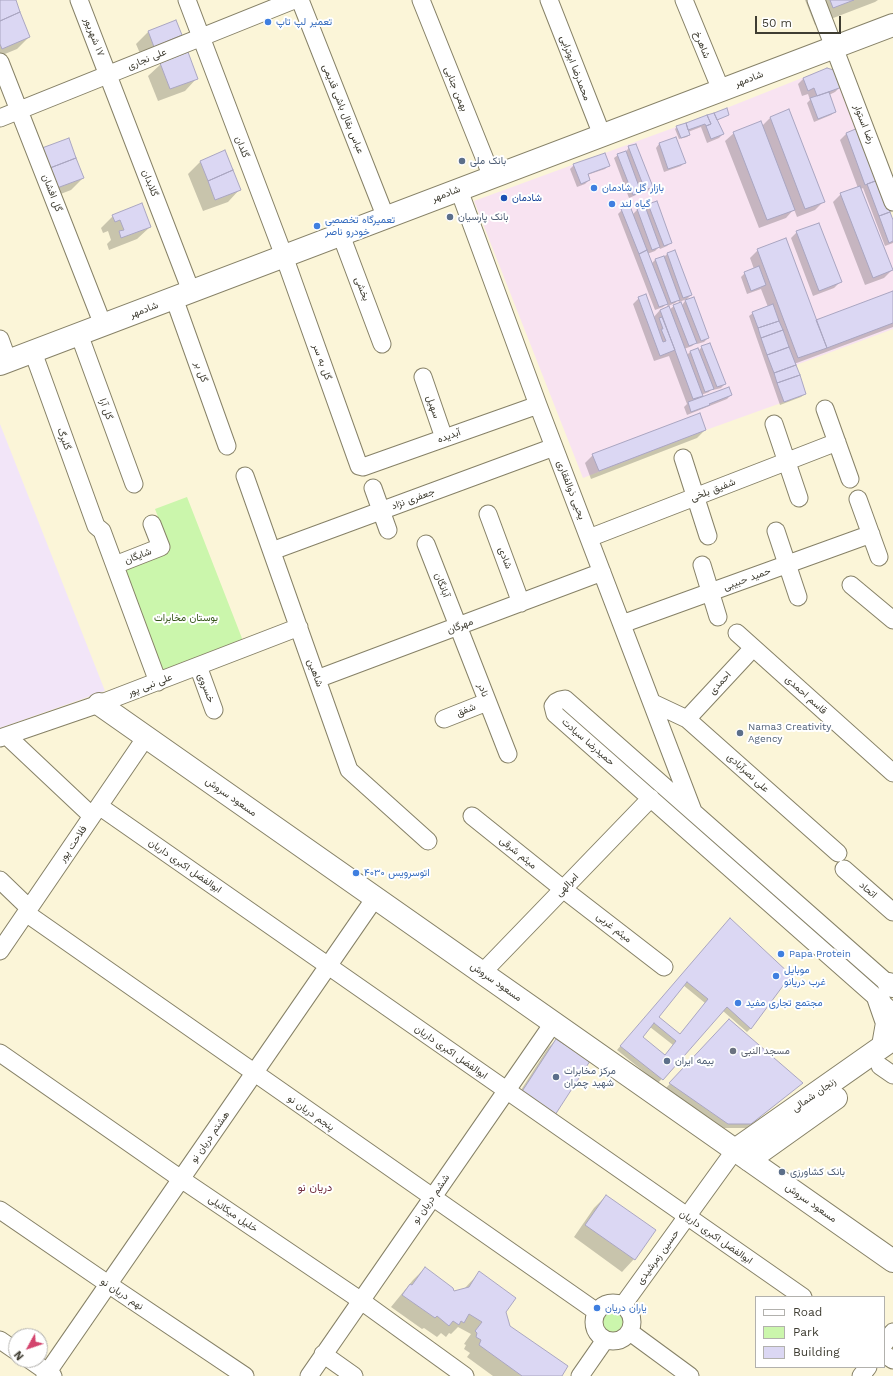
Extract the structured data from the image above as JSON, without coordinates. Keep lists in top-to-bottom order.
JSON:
{
  "streets": {
    "main road": ["شادمهر", "مسعود سروش", "زنجان شمالی"],
    "street": [
      "١٧ شهریور",
      "شاهرخ",
      "علی نجاری",
      "محمدرضا ابوترابی",
      "بهمن جنابی",
      "عباس بقال باشی قدیمی",
      "رضا استوار",
      "گلدان",
      "گلابدان",
      "گل افشان",
      "بخشی",
      "گل به سر",
      "گل بر",
      "سهیل",
      "گل آرا",
      "آبدیده",
      "گلبرگ",
      "یحیی ذوالفقاری",
      "شفیق بلخی",
      "جعفری نژاد",
      "شایگان",
      "شادی",
      "حمید حبیبی",
      "آبانگان",
      "مهرگان",
      "شاهین",
      "احمدی",
      "علی نبی پور",
      "خسروی",
      "نادر",
      "قاسم احمدی",
      "شفق",
      "حمیدرضا سیادت",
      "علی نصرآبادی",
      "فلاحت پور",
      "میثم شرقی",
      "ابوالفضل اکبری داریان",
      "امرالهی",
      "اتحاد",
      "میثم غربی",
      "پنجم دریان‌ نو",
      "هشتم دریان‌ نو",
      "ششم دریان‌ نو",
      "خلیل میکائیلی",
      "حسین زمرشيدی",
      "نهم دریان‌ نو"
    ]
  },
  "crossings": [
    ["١٧ شهریور", "علی نجاری"],
    ["١٧ شهریور", "گلابدان"],
    ["شاهرخ", "شادمهر"],
    ["علی نجاری", "گلدان"],
    ["علی نجاری", "گلابدان"],
    ["علی نجاری", "گل افشان"],
    ["محمدرضا ابوترابی", "شادمهر"],
    ["شادمهر", "بهمن جنابی"],
    ["شادمهر", "عباس بقال باشی قدیمی"],
    ["شادمهر", "رضا استوار"],
    ["شادمهر", "گلدان"],
    ["شادمهر", "گلابدان"],
    ["شادمهر", "گل افشان"],
    ["شادمهر", "بخشی"],
    ["شادمهر", "گل به سر"],
    ["شادمهر", "گل بر"],
    ["شادمهر", "گل آرا"],
    ["شادمهر", "گلبرگ"],
    ["شادمهر", "یحیی ذوالفقاری"],
    ["گلدان", "گل به سر"],
    ["گلابدان", "گل بر"],
    ["گل به سر", "آبدیده"],
    ["سهیل", "آبدیده"],
    ["آبدیده", "یحیی ذوالفقاری"],
    ["گلبرگ", "شایگان"],
    ["گلبرگ", "علی نبی پور"],
    ["یحیی ذوالفقاری", "شفیق بلخی"],
    ["یحیی ذوالفقاری", "جعفری نژاد"],
    ["یحیی ذوالفقاری", "حمید حبیبی"],
    ["یحیی ذوالفقاری", "مهرگان"],
    ["یحیی ذوالفقاری", "حمیدرضا سیادت"],
    ["یحیی ذوالفقاری", "علی نصرآبادی"],
    ["جعفری نژاد", "شاهین"],
    ["شادی", "مهرگان"],
    ["آبانگان", "مهرگان"],
    ["آبانگان", "نادر"],
    ["مهرگان", "شاهین"],
    ["مهرگان", "نادر"],
    ["شاهین", "علی نبی پور"],
    ["احمدی", "قاسم احمدی"],
    ["احمدی", "علی نصرآبادی"],
    ["علی نبی پور", "خسروی"],
    ["علی نبی پور", "مسعود سروش"],
    ["علی نبی پور", "ابوالفضل اکبری داریان"],
    ["نادر", "شفق"],
    ["حمیدرضا سیادت", "امرالهی"],
    ["مسعود سروش", "فلاحت پور"],
    ["مسعود سروش", "امرالهی"],
    ["مسعود سروش", "زنجان شمالی"],
    ["مسعود سروش", "هشتم دریان‌ نو"],
    ["مسعود سروش", "ششم دریان‌ نو"],
    ["مسعود سروش", "حسین زمرشيدی"],
    ["فلاحت پور", "ابوالفضل اکبری داریان"],
    ["فلاحت پور", "پنجم دریان‌ نو"],
    ["میثم شرقی", "امرالهی"],
    ["میثم شرقی", "میثم غربی"],
    ["ابوالفضل اکبری داریان", "هشتم دریان‌ نو"],
    ["ابوالفضل اکبری داریان", "ششم دریان‌ نو"],
    ["ابوالفضل اکبری داریان", "حسین زمرشيدی"],
    ["امرالهی", "میثم غربی"],
    ["زنجان شمالی", "حسین زمرشيدی"],
    ["پنجم دریان‌ نو", "هشتم دریان‌ نو"],
    ["پنجم دریان‌ نو", "ششم دریان‌ نو"],
    ["پنجم دریان‌ نو", "حسین زمرشيدی"],
    ["هشتم دریان‌ نو", "خلیل میکائیلی"],
    ["هشتم دریان‌ نو", "نهم دریان‌ نو"],
    ["ششم دریان‌ نو", "خلیل میکائیلی"]
  ],
  "districts": ["دریان نو"],
  "parks": ["بوستان مخابرات"],
  "places": [
    "تعمیر لپ تاپ",
    "بانک ملی",
    "بازار گل شادمان",
    "شادمان",
    "گیاه لند",
    "بانک پارسیان",
    "تعمیرگاه تخصصی خودرو ناصر",
    "Nama3 Creativity Agency",
    "اتوسرویس ۴۰۳۰",
    "Papa Protein",
    "موبایل غرب دریانو",
    "مجتمع تجاری مفید",
    "مسجد النبی",
    "بیمه ایران",
    "مرکز مخابرات شهید چمران",
    "بانک کشاورزی",
    "یاران دریان"
  ],
  "legend": ["Road", "Park", "Building"],
  "scale_bar": "50 m",
  "north": "bottom left"
}
